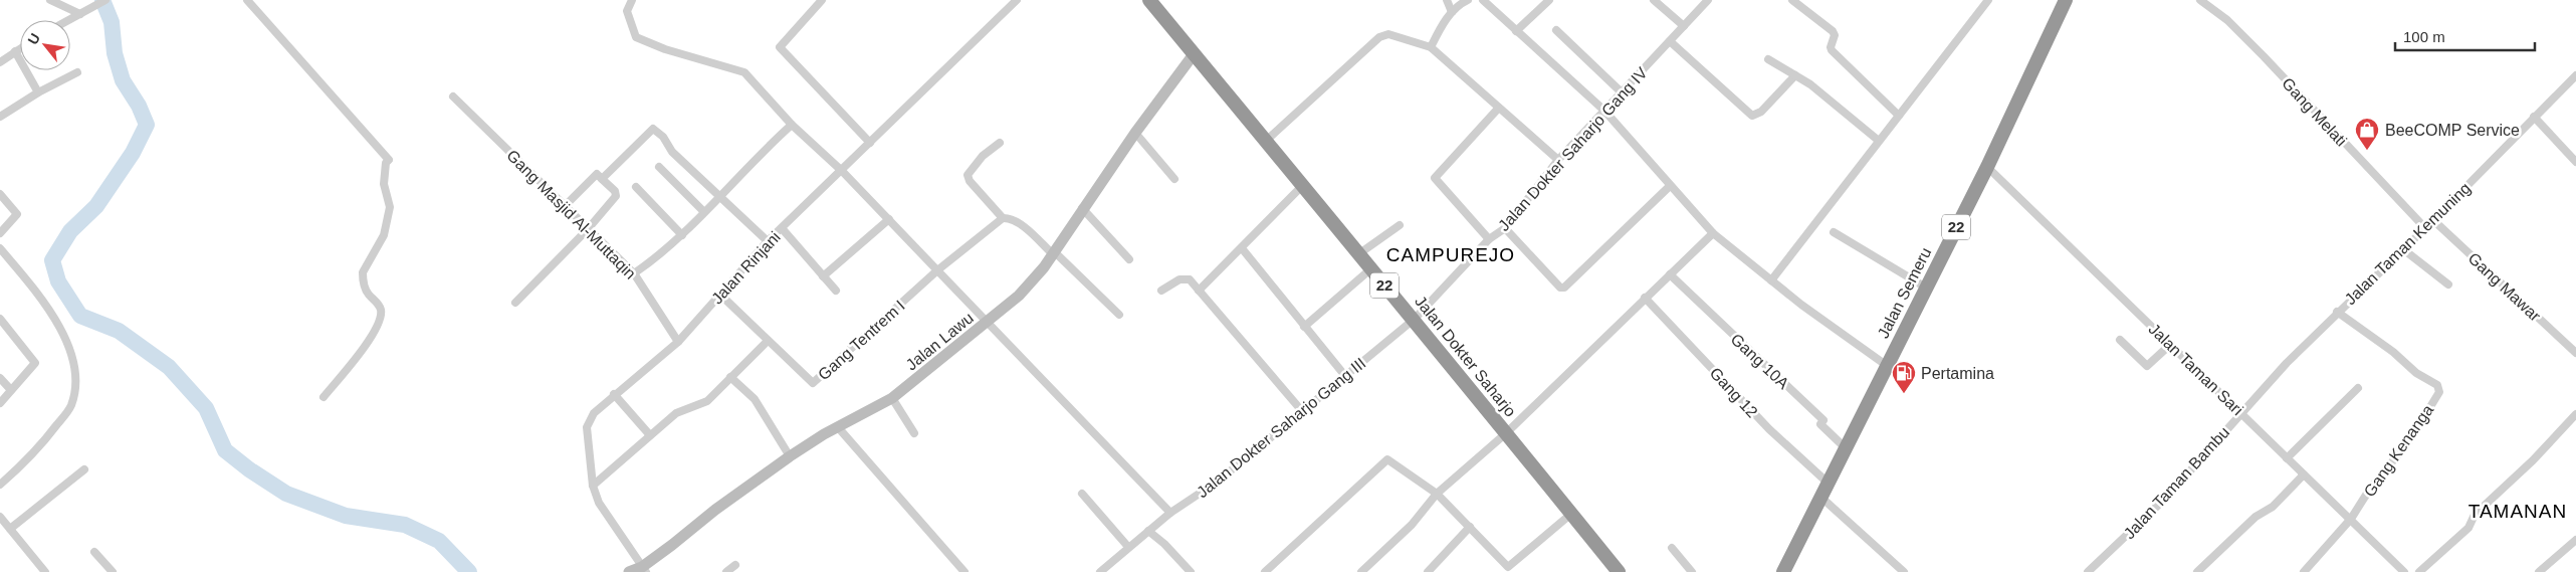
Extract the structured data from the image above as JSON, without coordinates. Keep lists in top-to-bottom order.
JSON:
{
  "streets": {
    "highway": ["22", "Jalan Semeru", "Jalan Dokter Saharjo"],
    "street": [
      "Gang Melati",
      "Jalan Dokter Saharjo Gang IV",
      "Gang Masjid Al-Muttaqin",
      "Jalan Taman Kemuning",
      "Jalan Rinjani",
      "Gang Mawar",
      "Gang Tentrem I",
      "Jalan Lawu",
      "Gang 10A",
      "Jalan Taman Sari",
      "Gang 12",
      "Jalan Dokter Saharjo Gang III",
      "Gang Kenanga",
      "Jalan Taman Bambu"
    ]
  },
  "crossings": [
    ["Gang Melati", "Jalan Taman Kemuning"],
    ["Jalan Dokter Saharjo Gang IV", "Jalan Dokter Saharjo"],
    ["Jalan Dokter Saharjo Gang IV", "Jalan Dokter Saharjo Gang III"],
    ["Gang Masjid Al-Muttaqin", "Jalan Rinjani"],
    ["Jalan Taman Kemuning", "Gang Mawar"],
    ["Jalan Taman Kemuning", "Jalan Taman Sari"],
    ["Jalan Taman Kemuning", "Gang Kenanga"],
    ["Jalan Taman Kemuning", "Jalan Taman Bambu"],
    ["Jalan Rinjani", "Gang Tentrem I"],
    ["Jalan Rinjani", "Jalan Lawu"],
    ["Jalan Semeru", "Gang 10A"],
    ["Jalan Semeru", "Jalan Taman Sari"],
    ["Jalan Semeru", "Gang 12"],
    ["Jalan Lawu", "Jalan Dokter Saharjo"],
    ["Jalan Dokter Saharjo", "Jalan Dokter Saharjo Gang III"],
    ["Jalan Taman Sari", "Gang Kenanga"],
    ["Jalan Taman Sari", "Jalan Taman Bambu"]
  ],
  "districts": ["CAMPUREJO", "TAMANAN"],
  "places": {
    "shop": ["BeeCOMP Service"],
    "fuel station": ["Pertamina"]
  },
  "scale_bar": "100 m",
  "north": "top left"
}
